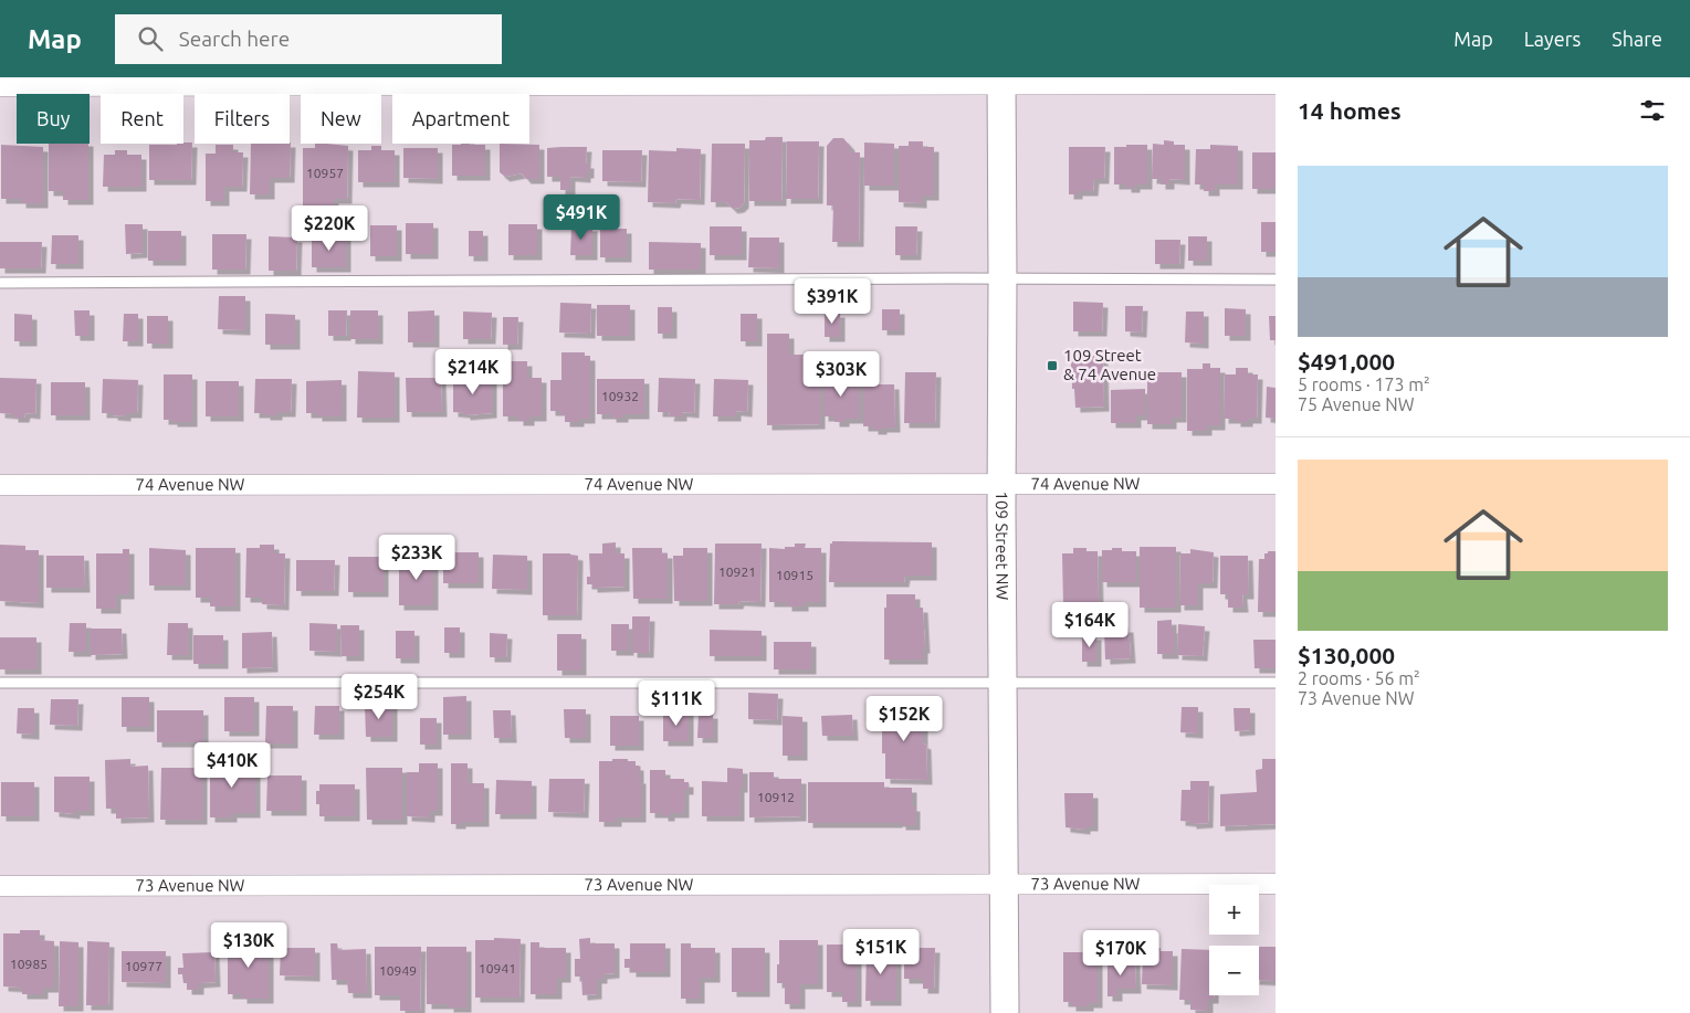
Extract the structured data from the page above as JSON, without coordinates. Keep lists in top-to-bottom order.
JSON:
{
  "streets": {
    "main road": ["109 Street NW"],
    "street": ["74 Avenue NW", "73 Avenue NW"]
  },
  "crossings": [
    ["74 Avenue NW", "109 Street NW"],
    ["109 Street NW", "73 Avenue NW"]
  ],
  "places": {
    "transit": ["109 Street & 74 Avenue"]
  },
  "house_numbers": [
    "10957",
    "10932",
    "10921",
    "10915",
    "10912",
    "10985",
    "10977",
    "10941",
    "10949"
  ],
  "page": {
    "header": "Map",
    "search": "Search here",
    "nav": ["Map", "Layers", "Share"],
    "heading": "14 homes",
    "chip": [
      "Buy",
      "Rent",
      "Filters",
      "New",
      "Apartment"
    ],
    "list": [
      {
        "name": "$491,000",
        "note": "5 rooms · 173 m² · 75 Avenue NW"
      },
      {
        "name": "$130,000",
        "note": "2 rooms · 56 m² · 73 Avenue NW"
      }
    ],
    "price": [
      "$491K",
      "$220K",
      "$391K",
      "$214K",
      "$303K",
      "$233K",
      "$164K",
      "$254K",
      "$111K",
      "$152K",
      "$410K",
      "$130K",
      "$151K",
      "$170K"
    ],
    "map_buttons": ["+", "−"]
  }
}
